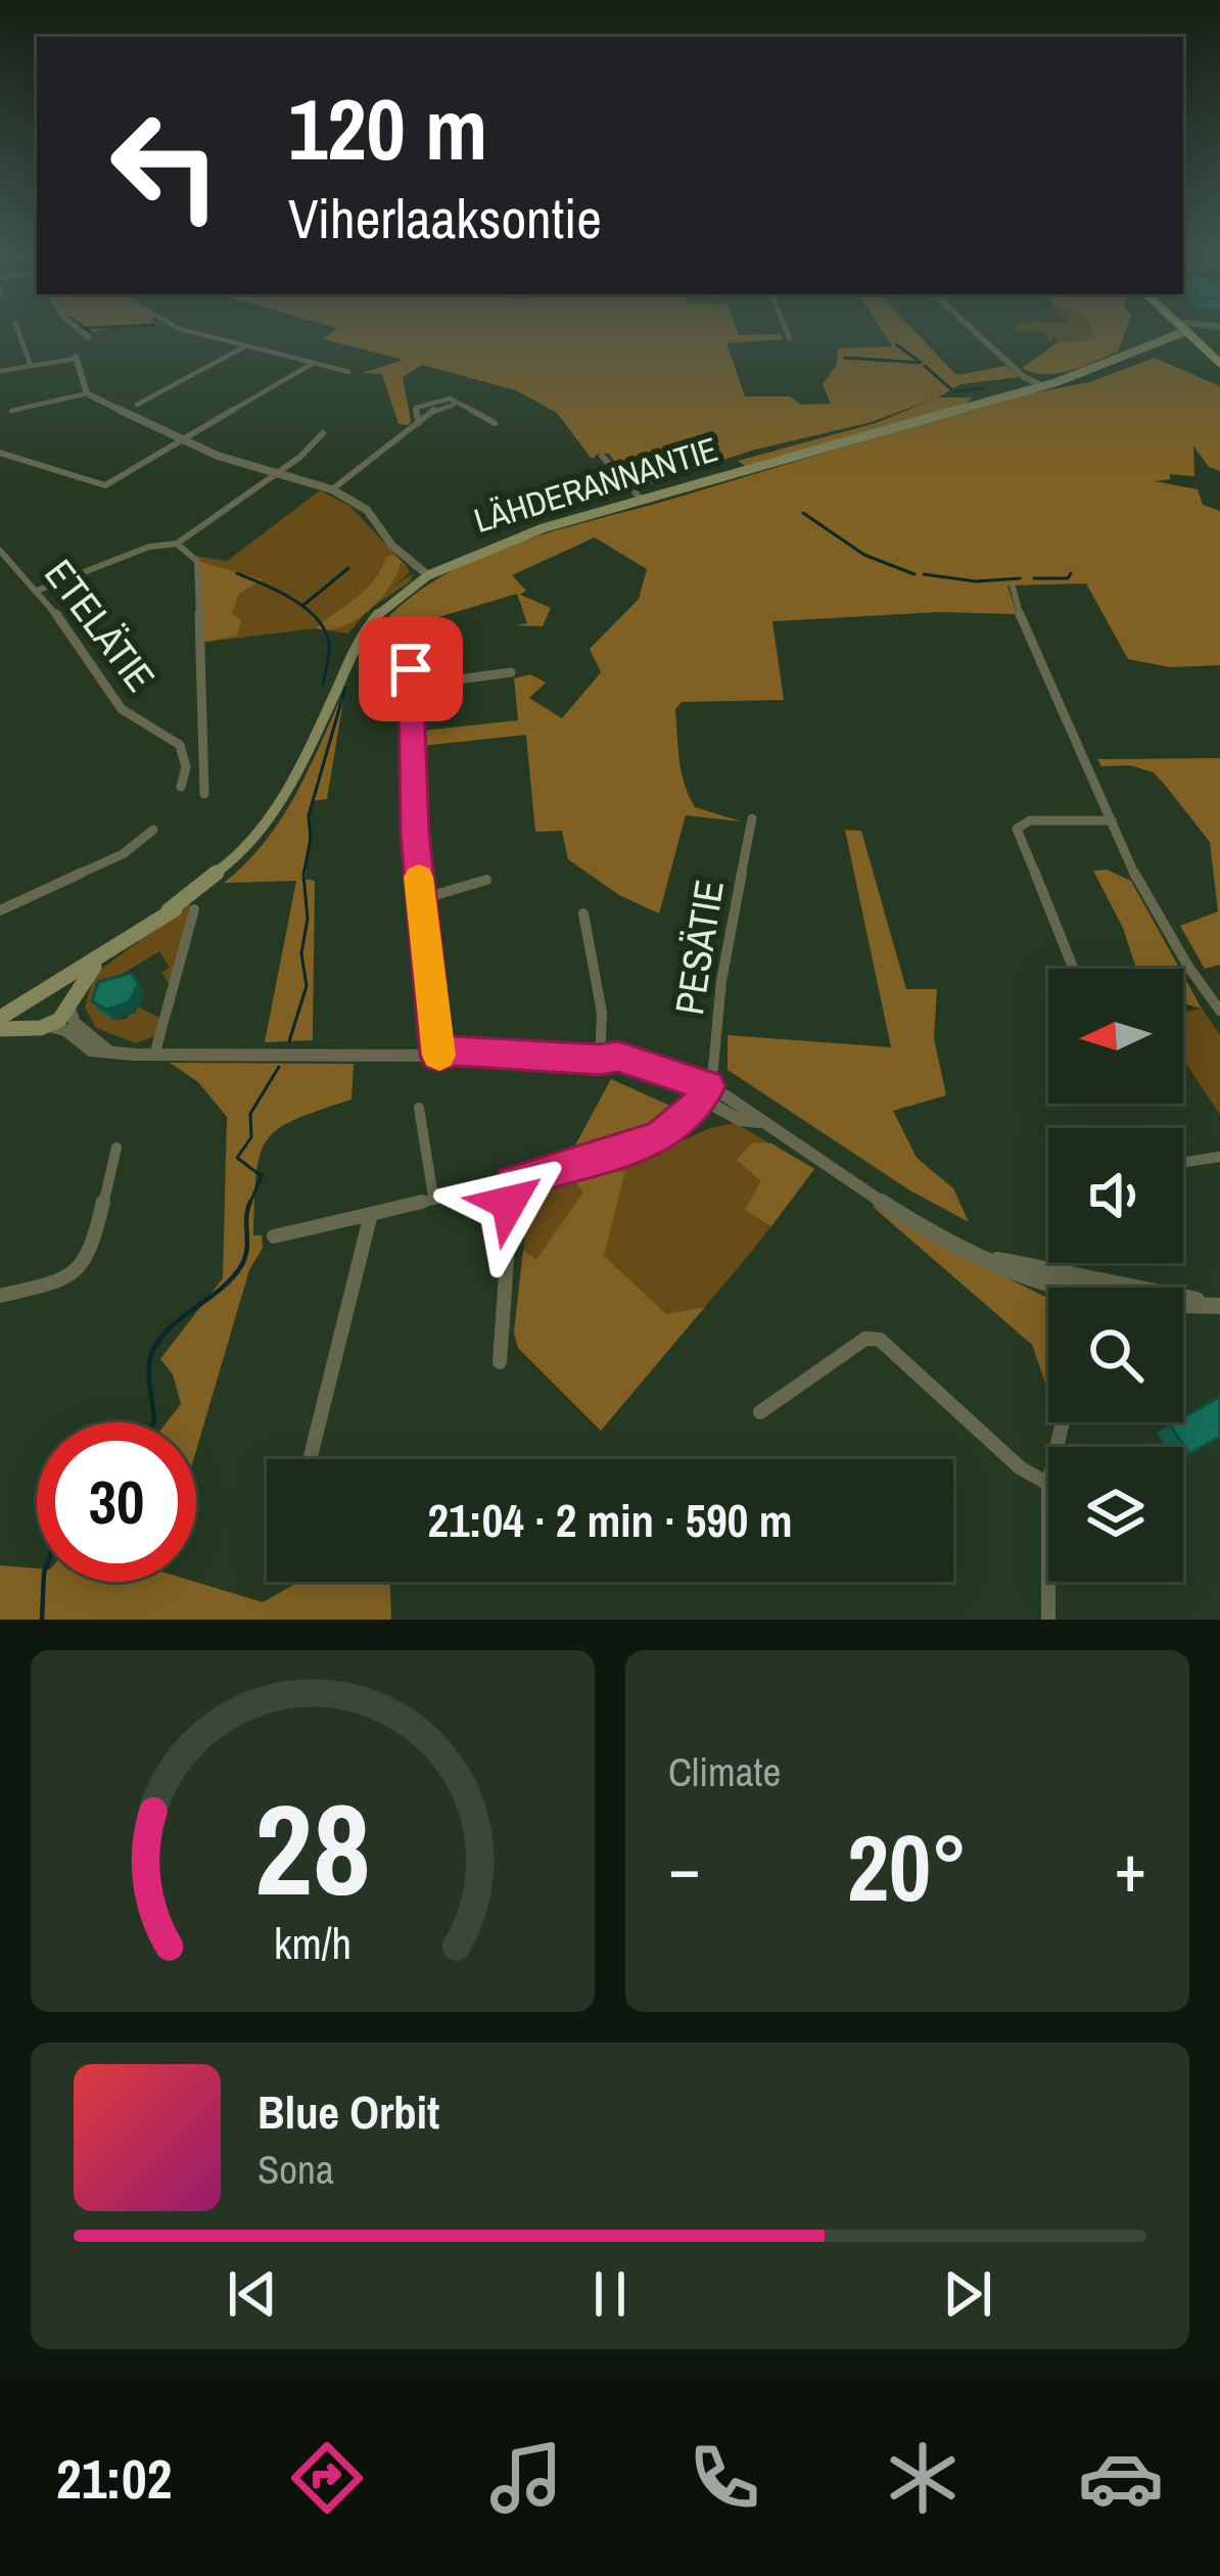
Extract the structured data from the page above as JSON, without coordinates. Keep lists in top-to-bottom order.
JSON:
{
  "streets": {
    "main road": ["LÄHDERANNANTIE"],
    "street": ["ETELÄTIE", "PESÄTIE"]
  },
  "north": "left",
  "page": {
    "turn": ["120 m", "Viherlaaksontie"],
    "limit": "30",
    "trip": "21:04 · 2 min · 590 m",
    "tile": "Climate",
    "heat": ["−", "20°", "+"],
    "song": ["Blue Orbit", "Sona"],
    "tabs": "21:02",
    "gauge": ["28", "km/h"]
  }
}
